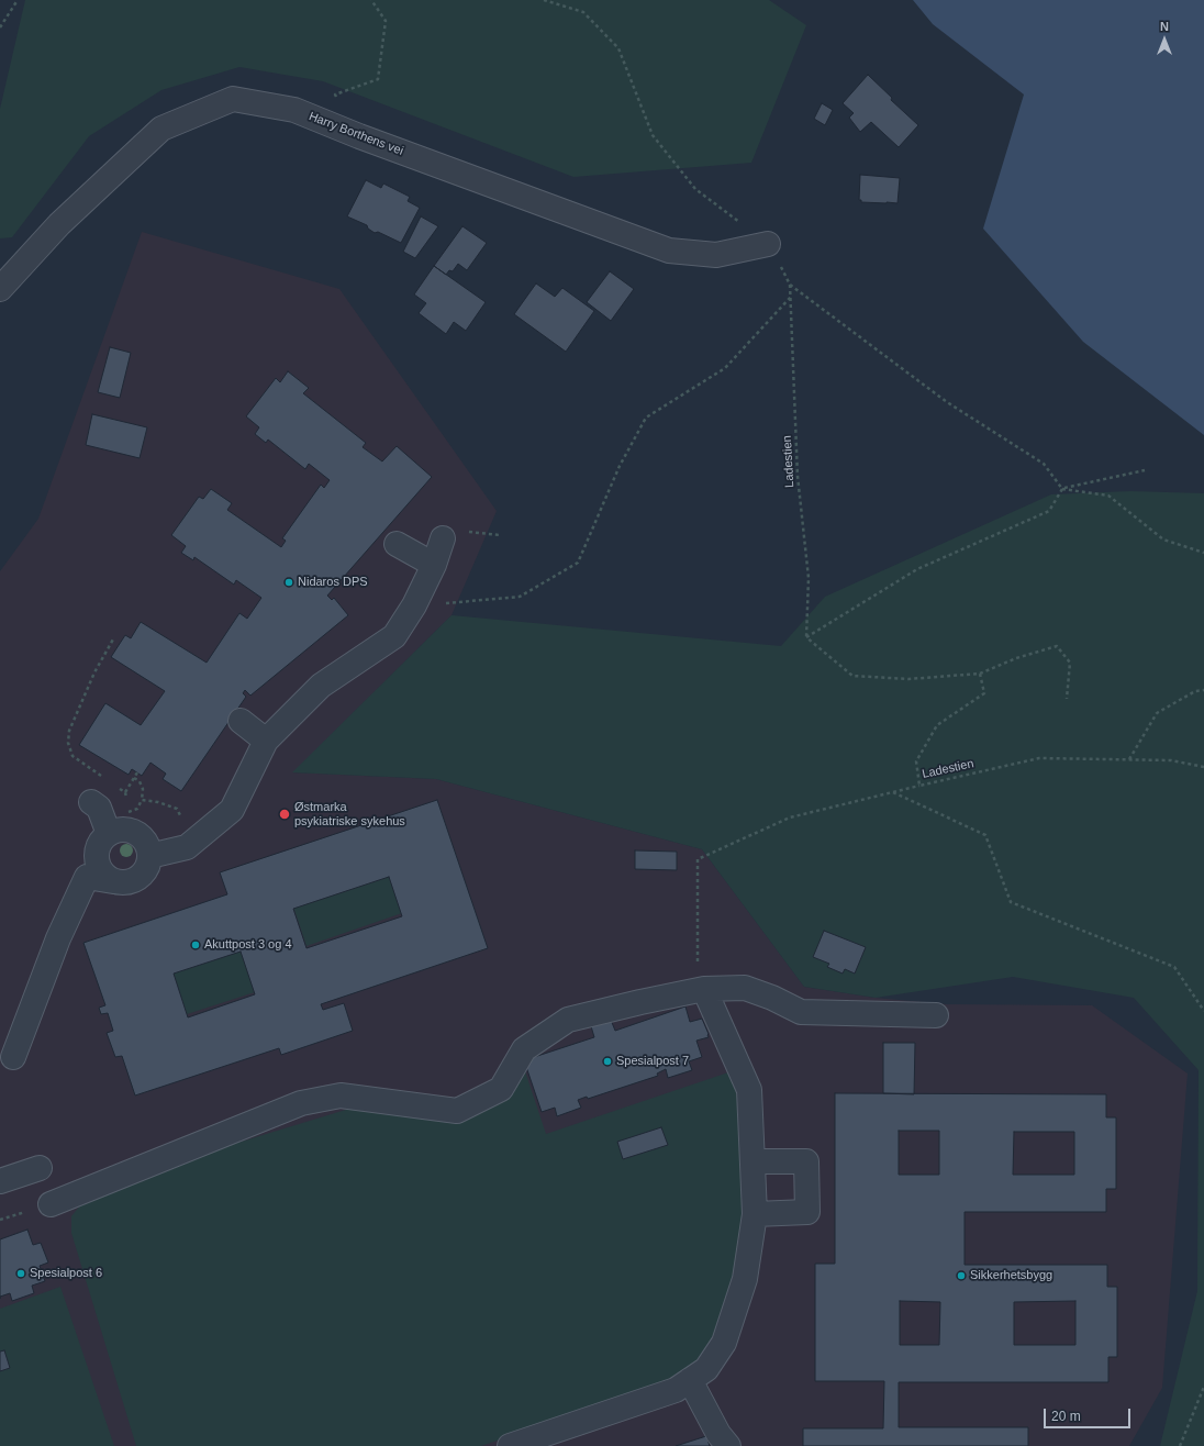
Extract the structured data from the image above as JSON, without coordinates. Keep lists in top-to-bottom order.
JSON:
{
  "streets": {
    "street": ["Harry Borthens vei"],
    "path": ["Ladestien"]
  },
  "places": [
    "Nidaros DPS",
    "Østmarka psykiatriske sykehus",
    "Akuttpost 3 og 4",
    "Spesialpost 7",
    "Spesialpost 6",
    "Sikkerhetsbygg"
  ],
  "scale_bar": "20 m",
  "north": "top"
}
